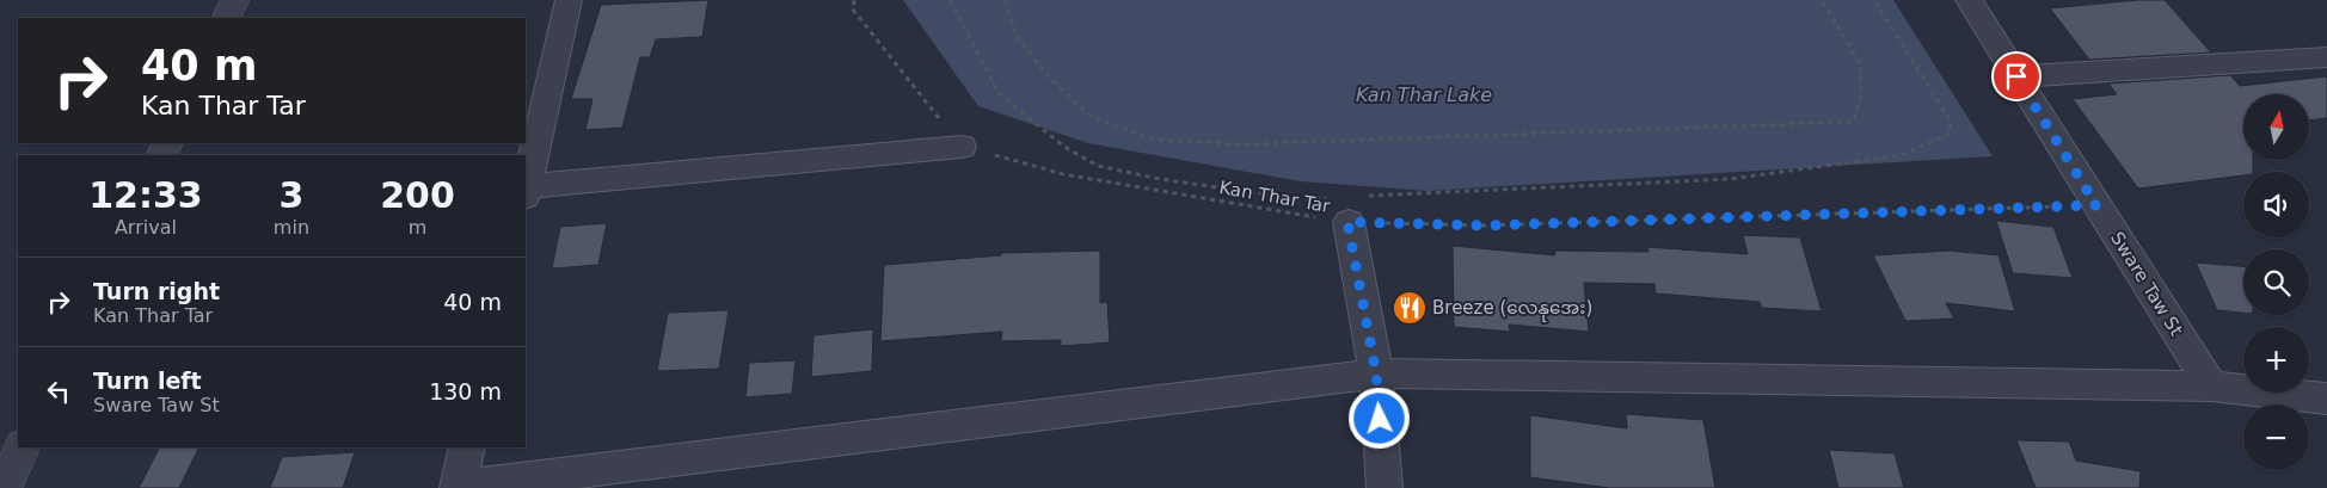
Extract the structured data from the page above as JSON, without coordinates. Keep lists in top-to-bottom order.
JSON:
{
  "streets": {
    "street": ["Sware Taw St"],
    "path": ["Kan Thar Tar"]
  },
  "crossings": [
    ["Kan Thar Tar", "Sware Taw St"]
  ],
  "water": ["Kan Thar Lake"],
  "places": {
    "restaurant": ["Breeze (လေနုအေး)"]
  },
  "north": "top",
  "page": {
    "turn": ["40 m", "Kan Thar Tar"],
    "map_buttons": ["+", "−"],
    "eta": [
      "12:33",
      "Arrival",
      "3",
      "min",
      "200",
      "m"
    ],
    "list": [
      {
        "name": "Turn right",
        "note": "Kan Thar Tar",
        "value": "40 m"
      },
      {
        "name": "Turn left",
        "note": "Sware Taw St",
        "value": "130 m"
      }
    ]
  }
}
